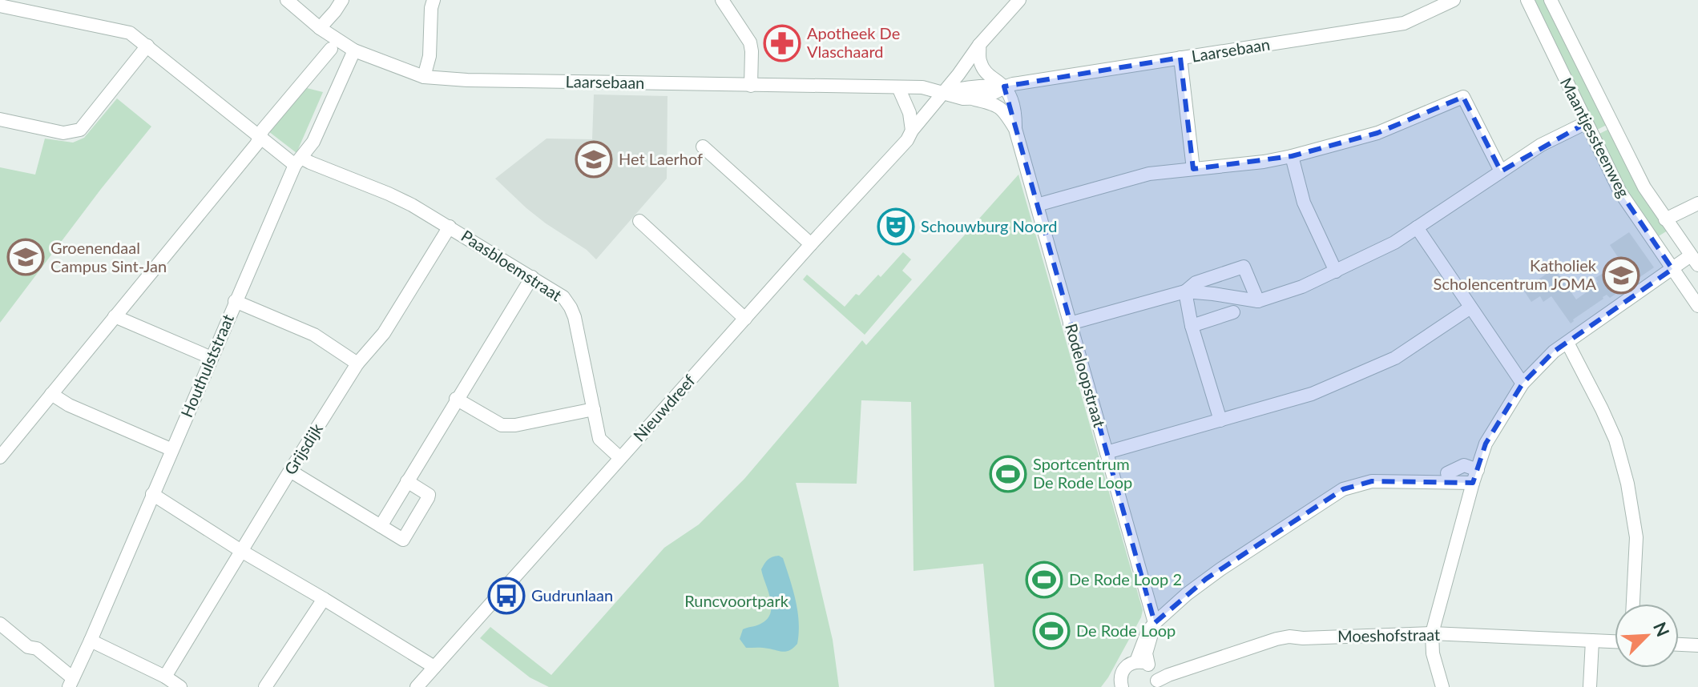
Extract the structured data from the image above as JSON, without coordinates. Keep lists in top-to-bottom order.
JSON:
{
  "streets": {
    "street": [
      "Laarsebaan",
      "Maantjessteenweg",
      "Paasbloemstraat",
      "Houthulststraat",
      "Rodeloopstraat",
      "Nieuwdreef",
      "Grijsdijk",
      "Moeshofstraat"
    ]
  },
  "crossings": [
    ["Laarsebaan", "Houthulststraat"],
    ["Laarsebaan", "Rodeloopstraat"],
    ["Laarsebaan", "Nieuwdreef"],
    ["Paasbloemstraat", "Houthulststraat"],
    ["Paasbloemstraat", "Nieuwdreef"],
    ["Paasbloemstraat", "Grijsdijk"]
  ],
  "parks": ["Runcvoortpark"],
  "places": {
    "pharmacy": ["Apotheek De Vlaschaard"],
    "school or university": ["Het Laerhof", "Groenendaal Campus Sint-Jan", "Katholiek Scholencentrum JOMA"],
    "theatre": ["Schouwburg Noord"],
    "sports": ["Sportcentrum De Rode Loop", "De Rode Loop 2", "De Rode Loop"],
    "bus stop": ["Gudrunlaan"]
  },
  "north": "top right"
}
